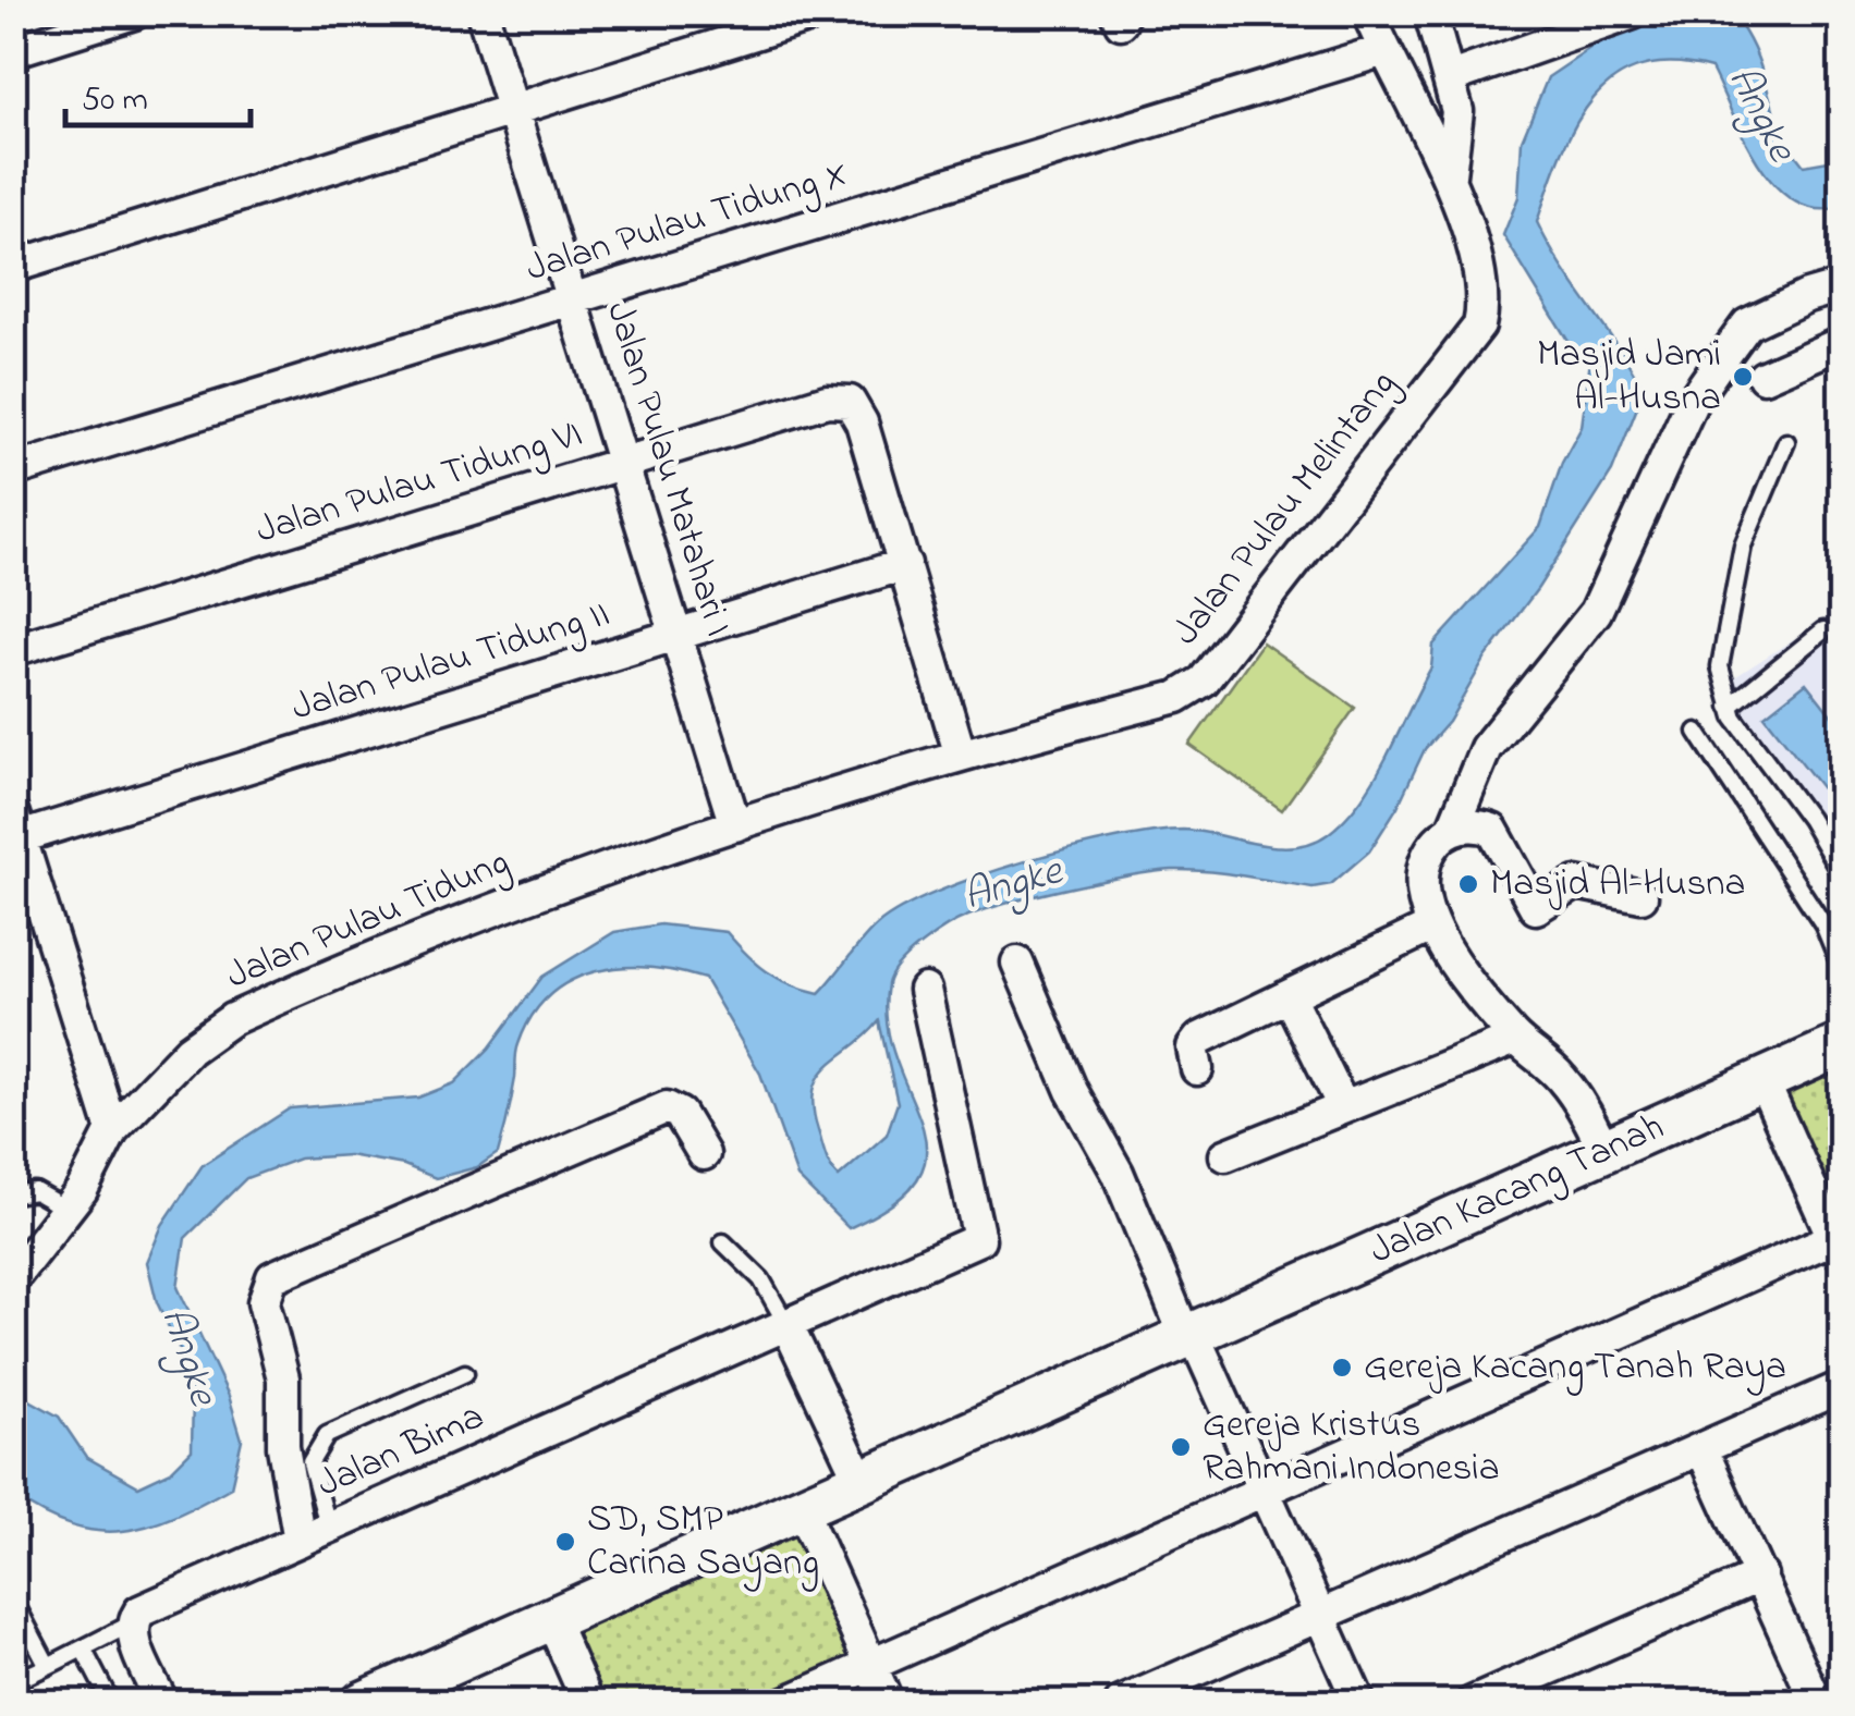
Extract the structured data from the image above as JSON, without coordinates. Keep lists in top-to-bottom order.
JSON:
{
  "streets": {
    "street": [
      "Jalan Pulau Tidung X",
      "Jalan Pulau Matahari I",
      "Jalan Pulau Tidung VI",
      "Jalan Pulau Melintang",
      "Jalan Pulau Tidung II",
      "Jalan Pulau Tidung",
      "Jalan Kacang Tanah",
      "Jalan Bima"
    ]
  },
  "crossings": [
    ["Jalan Pulau Tidung X", "Jalan Pulau Matahari I"],
    ["Jalan Pulau Tidung X", "Jalan Pulau Melintang"],
    ["Jalan Pulau Matahari I", "Jalan Pulau Tidung VI"],
    ["Jalan Pulau Matahari I", "Jalan Pulau Melintang"],
    ["Jalan Pulau Matahari I", "Jalan Pulau Tidung II"],
    ["Jalan Pulau Matahari I", "Jalan Pulau Tidung"],
    ["Jalan Pulau Tidung VI", "Jalan Pulau Tidung II"],
    ["Jalan Pulau Melintang", "Jalan Pulau Tidung"]
  ],
  "water": ["Angke"],
  "places": [
    "Masjid Jami Al-Husna",
    "Masjid Al-Husna",
    "Gereja Kacang Tanah Raya",
    "Gereja Kristus Rahmani Indonesia",
    "SD, SMP Carina Sayang"
  ],
  "scale_bar": "50 m"
}
